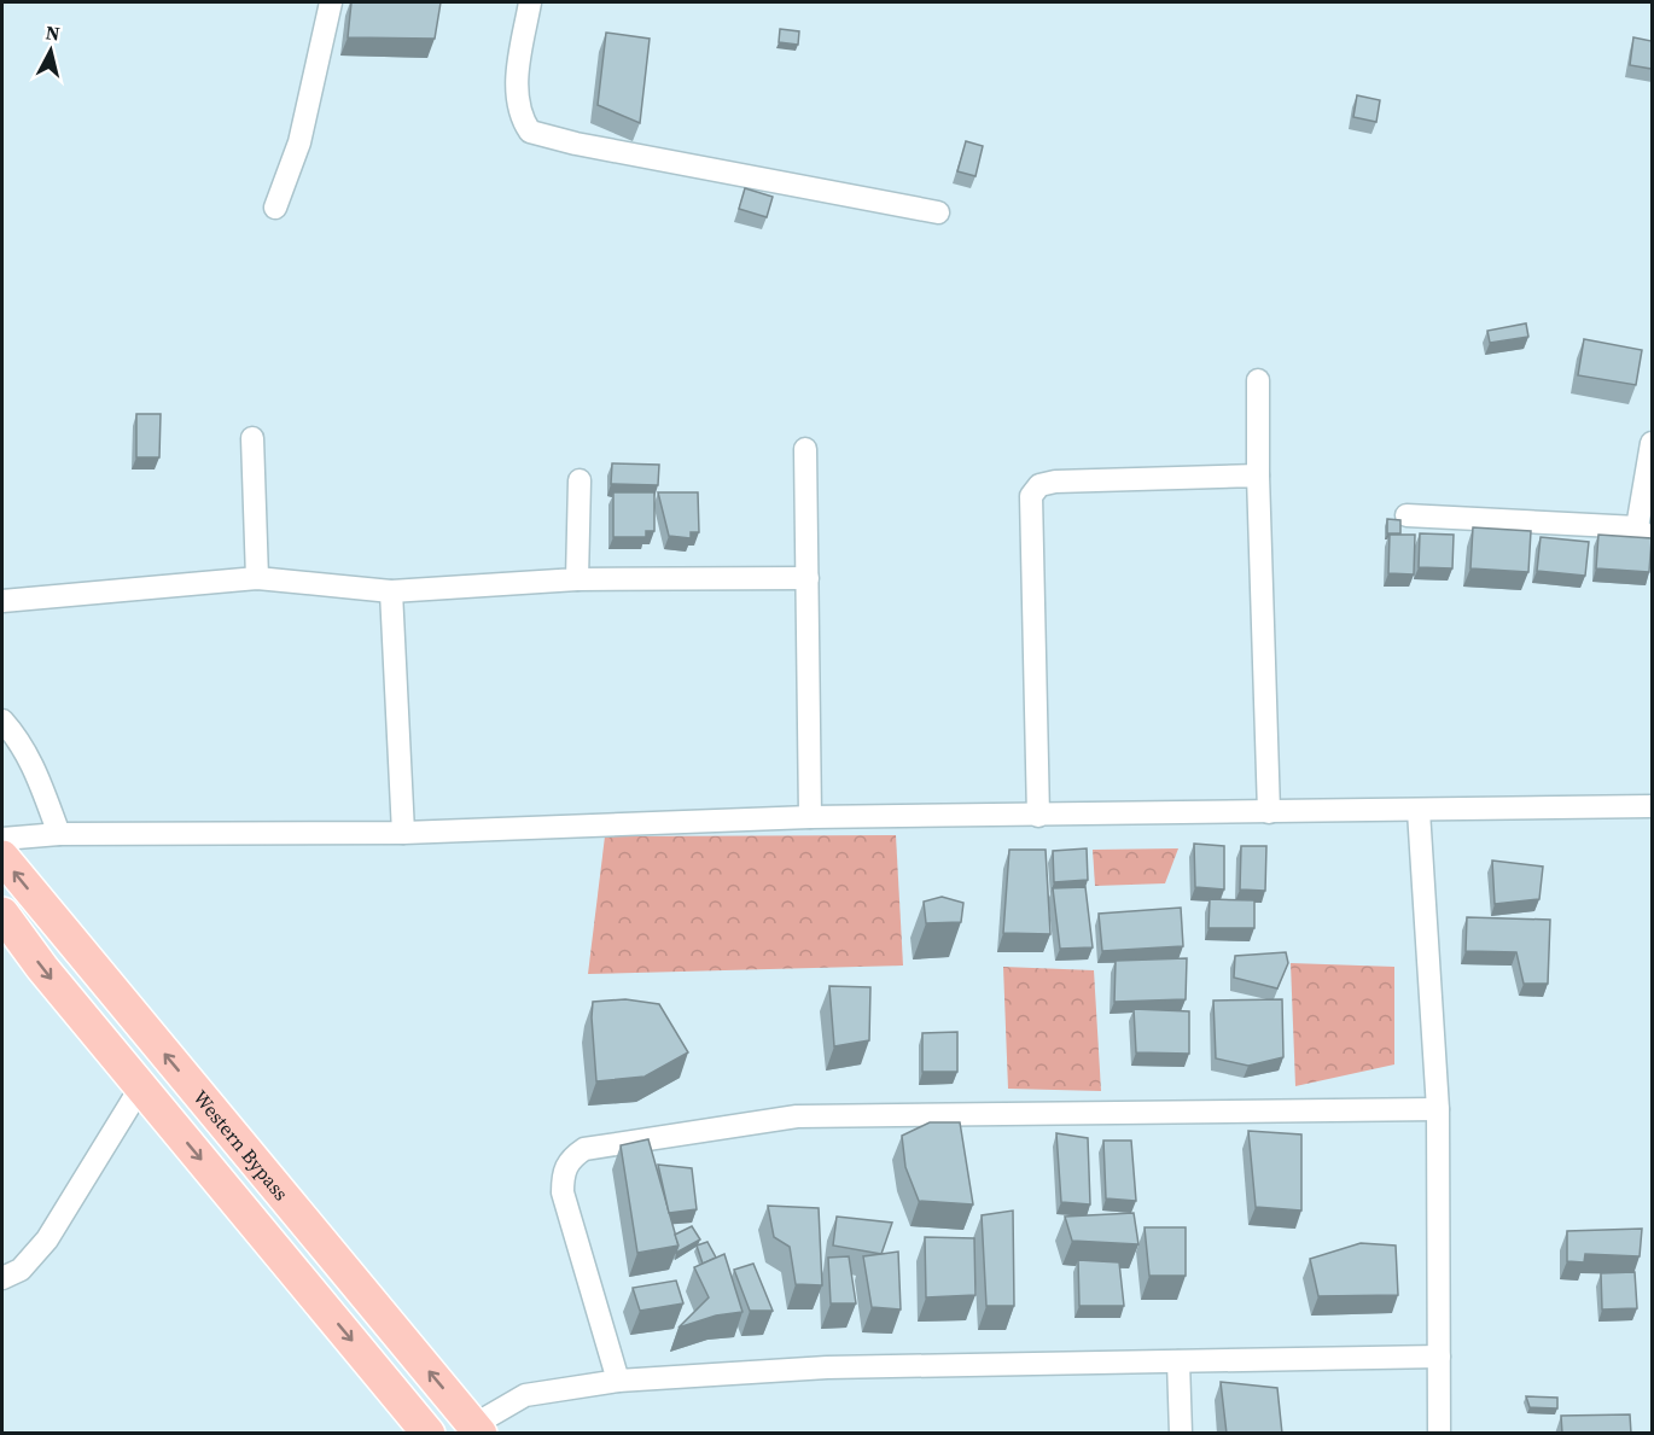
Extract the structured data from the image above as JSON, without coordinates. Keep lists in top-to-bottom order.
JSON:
{
  "streets": {
    "main road": ["Western Bypass"]
  },
  "north": "top"
}
